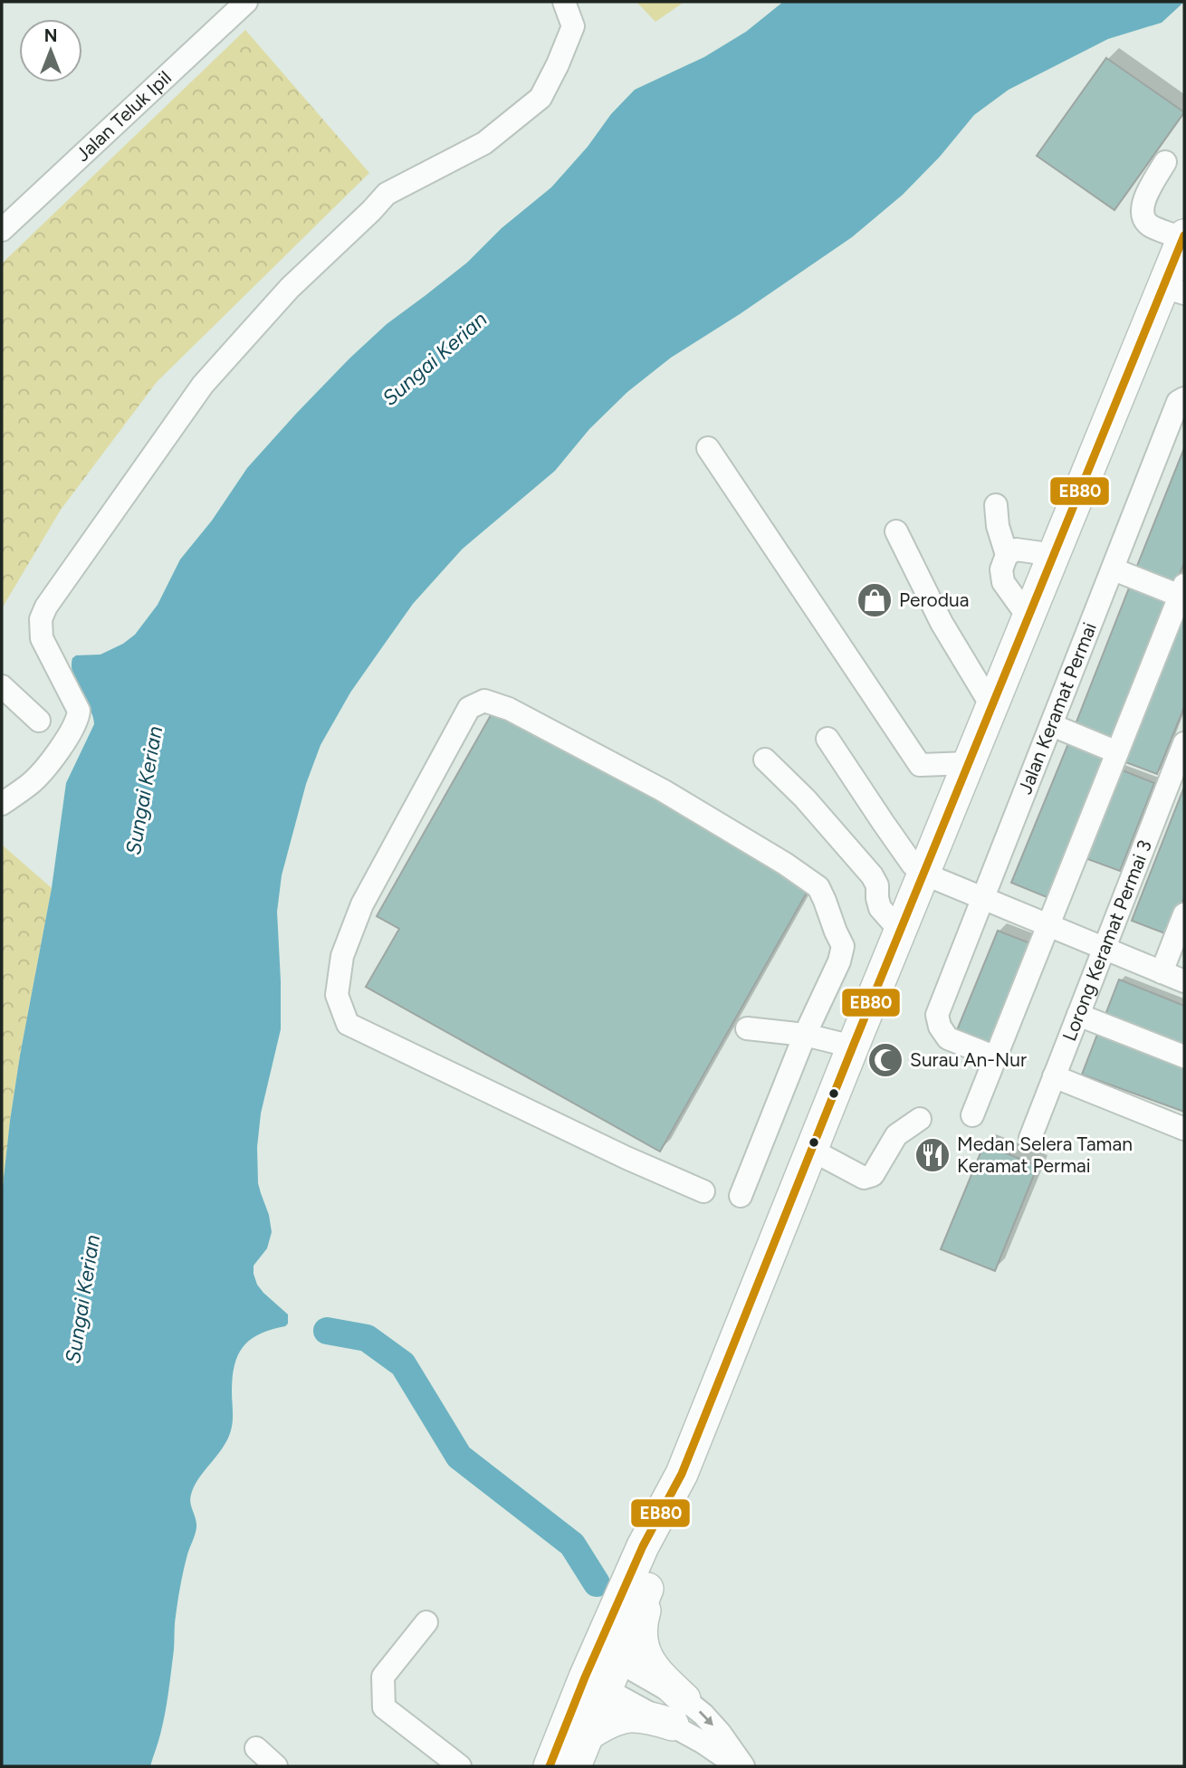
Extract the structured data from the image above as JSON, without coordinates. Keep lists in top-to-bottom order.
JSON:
{
  "streets": {
    "street": ["Jalan Teluk Ipil", "Jalan Keramat Permai", "Lorong Keramat Permai 3"]
  },
  "water": ["Sungai Kerian"],
  "places": {
    "shop": ["Perodua"],
    "mosque": ["Surau An-Nur"],
    "restaurant": ["Medan Selera Taman Keramat Permai"]
  },
  "lines": ["transit line EB80"],
  "north": "top"
}
